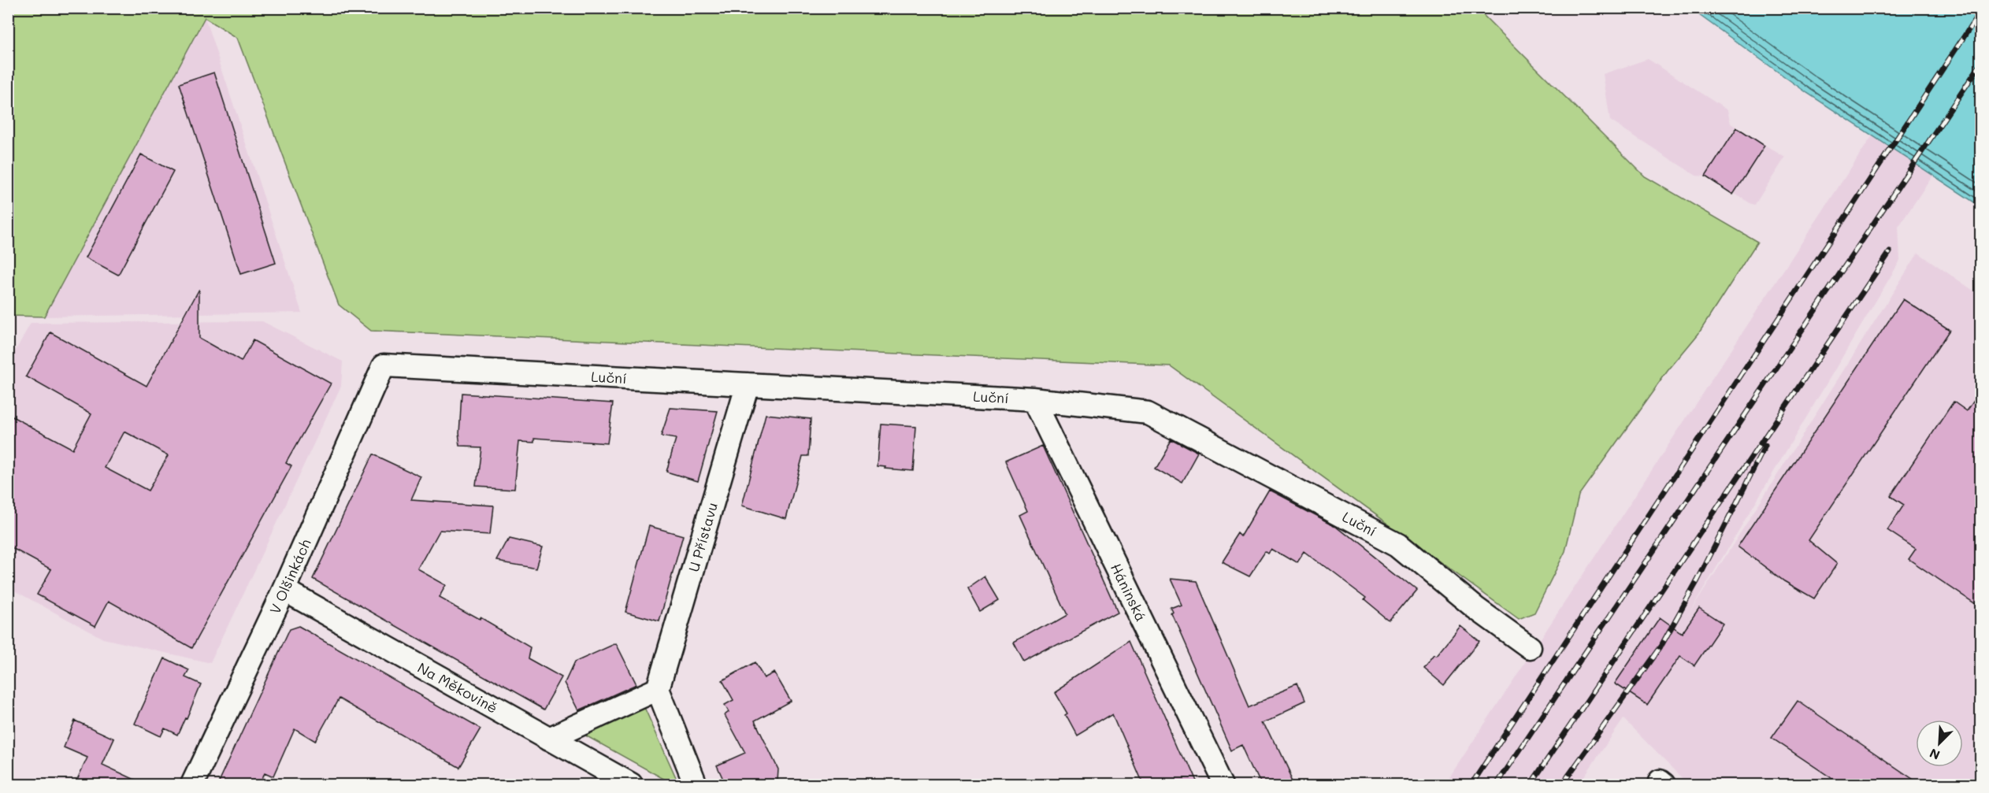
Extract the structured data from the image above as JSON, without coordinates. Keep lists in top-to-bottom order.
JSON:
{
  "streets": {
    "street": [
      "Luční",
      "U Přístavu",
      "V Olšinkách",
      "Háninská",
      "Na Měkovině"
    ]
  },
  "crossings": [
    ["Luční", "U Přístavu"],
    ["Luční", "V Olšinkách"],
    ["Luční", "Háninská"],
    ["V Olšinkách", "Na Měkovině"]
  ],
  "north": "bottom left"
}
